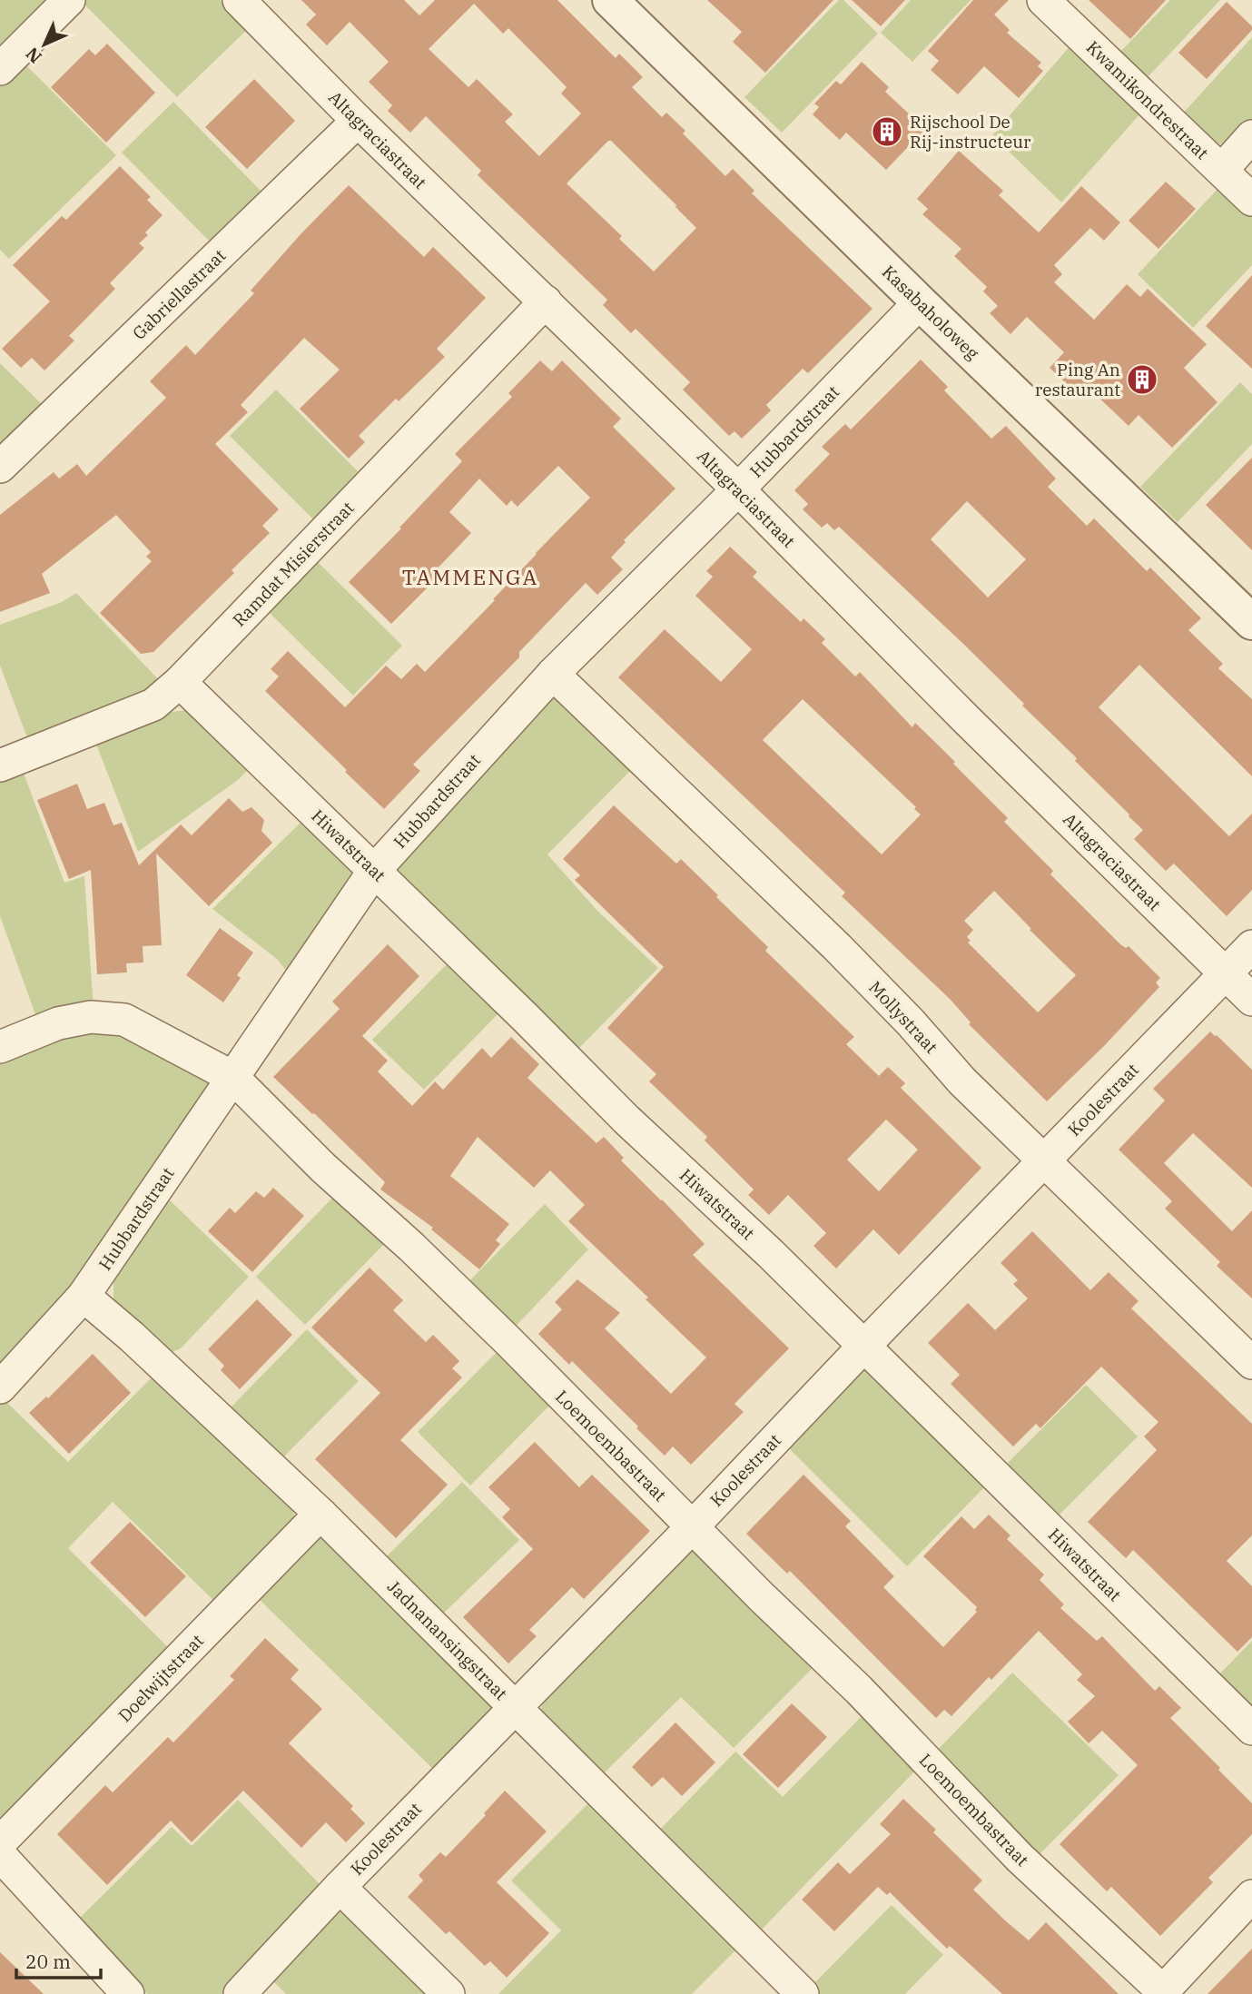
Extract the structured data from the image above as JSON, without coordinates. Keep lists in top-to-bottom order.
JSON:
{
  "streets": {
    "street": [
      "Kwamikondrestraat",
      "Altagraciastraat",
      "Gabriellastraat",
      "Kasabaholoweg",
      "Hubbardstraat",
      "Ramdat Misierstraat",
      "Hiwatstraat",
      "Mollystraat",
      "Koolestraat",
      "Loemoembastraat",
      "Jadnanansingstraat",
      "Doelwijtstraat"
    ]
  },
  "crossings": [
    ["Altagraciastraat", "Gabriellastraat"],
    ["Altagraciastraat", "Hubbardstraat"],
    ["Altagraciastraat", "Ramdat Misierstraat"],
    ["Altagraciastraat", "Koolestraat"],
    ["Kasabaholoweg", "Hubbardstraat"],
    ["Hubbardstraat", "Hiwatstraat"],
    ["Hubbardstraat", "Mollystraat"],
    ["Hubbardstraat", "Loemoembastraat"],
    ["Hubbardstraat", "Jadnanansingstraat"],
    ["Ramdat Misierstraat", "Hiwatstraat"],
    ["Hiwatstraat", "Koolestraat"],
    ["Mollystraat", "Koolestraat"],
    ["Koolestraat", "Loemoembastraat"],
    ["Koolestraat", "Jadnanansingstraat"],
    ["Jadnanansingstraat", "Doelwijtstraat"]
  ],
  "districts": ["TAMMENGA"],
  "places": {
    "building": ["Rijschool De Rij-instructeur", "Ping An restaurant"]
  },
  "scale_bar": "20 m",
  "north": "bottom left"
}
